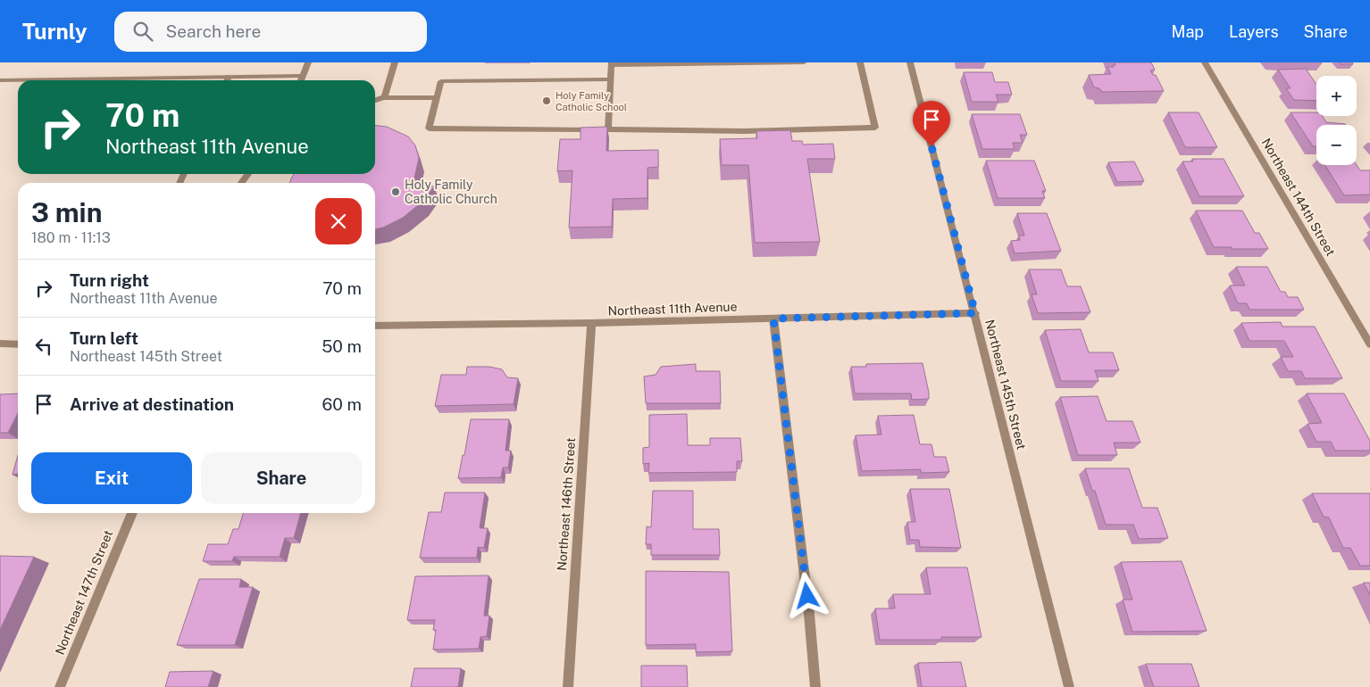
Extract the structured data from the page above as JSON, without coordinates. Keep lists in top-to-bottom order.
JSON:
{
  "streets": {
    "street": [
      "Northeast 144th Street",
      "Northeast 11th Avenue",
      "Northeast 145th Street",
      "Northeast 146th Street",
      "Northeast 147th Street"
    ]
  },
  "crossings": [
    ["Northeast 11th Avenue", "Northeast 145th Street"],
    ["Northeast 11th Avenue", "Northeast 146th Street"]
  ],
  "places": ["Holy Family Catholic School", "Holy Family Catholic Church"],
  "page": {
    "header": "Turnly",
    "search": "Search here",
    "nav": ["Map", "Layers", "Share"],
    "map_buttons": ["+", "−"],
    "turn": ["70 m", "Northeast 11th Avenue"],
    "heading": ["3 min", "180 m · 11:13"],
    "list": [
      {
        "name": "Turn right",
        "note": "Northeast 11th Avenue",
        "value": "70 m"
      },
      {
        "name": "Turn left",
        "note": "Northeast 145th Street",
        "value": "50 m"
      },
      {
        "name": "Arrive at destination",
        "value": "60 m"
      }
    ],
    "buttons": ["Exit", "Share"]
  }
}
